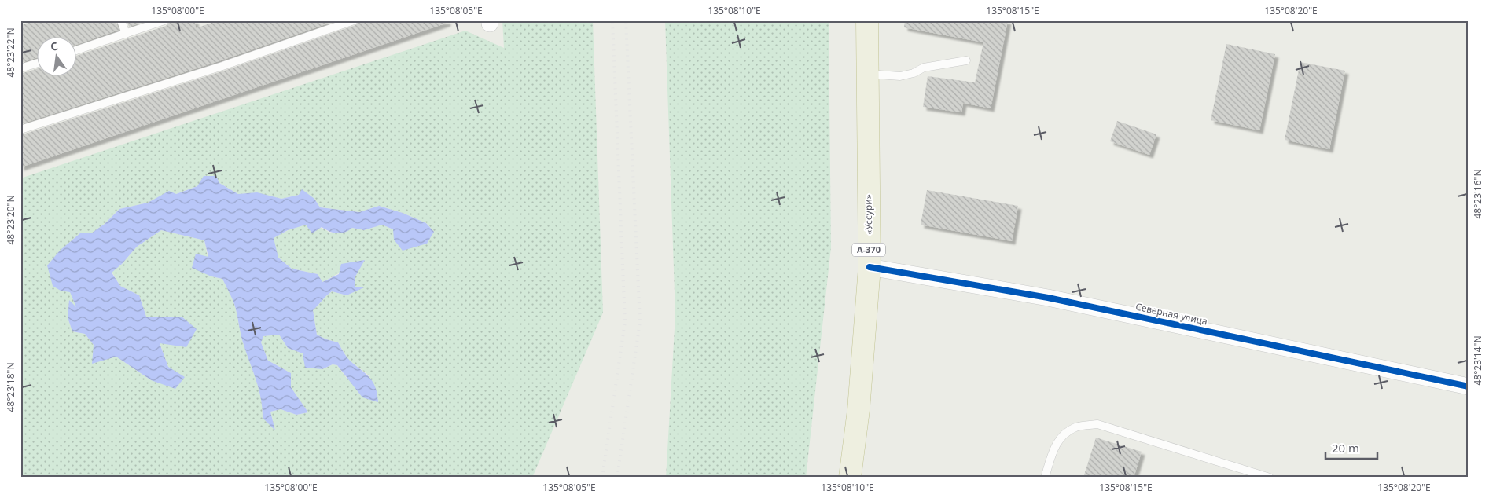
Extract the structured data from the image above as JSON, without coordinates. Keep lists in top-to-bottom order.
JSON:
{
  "streets": {
    "highway": ["«Уссури»", "А-370"],
    "street": ["Северная улица"]
  },
  "crossings": [
    ["«Уссури»", "Северная улица"]
  ],
  "scale_bar": "20 m",
  "north": "top",
  "coordinates": [
    "135°08'00\"E",
    "135°08'05\"E",
    "135°08'10\"E",
    "135°08'15\"E",
    "135°08'20\"E",
    "48°23'22\"N",
    "48°23'16\"N",
    "48°23'20\"N",
    "48°23'14\"N",
    "48°23'18\"N"
  ]
}
